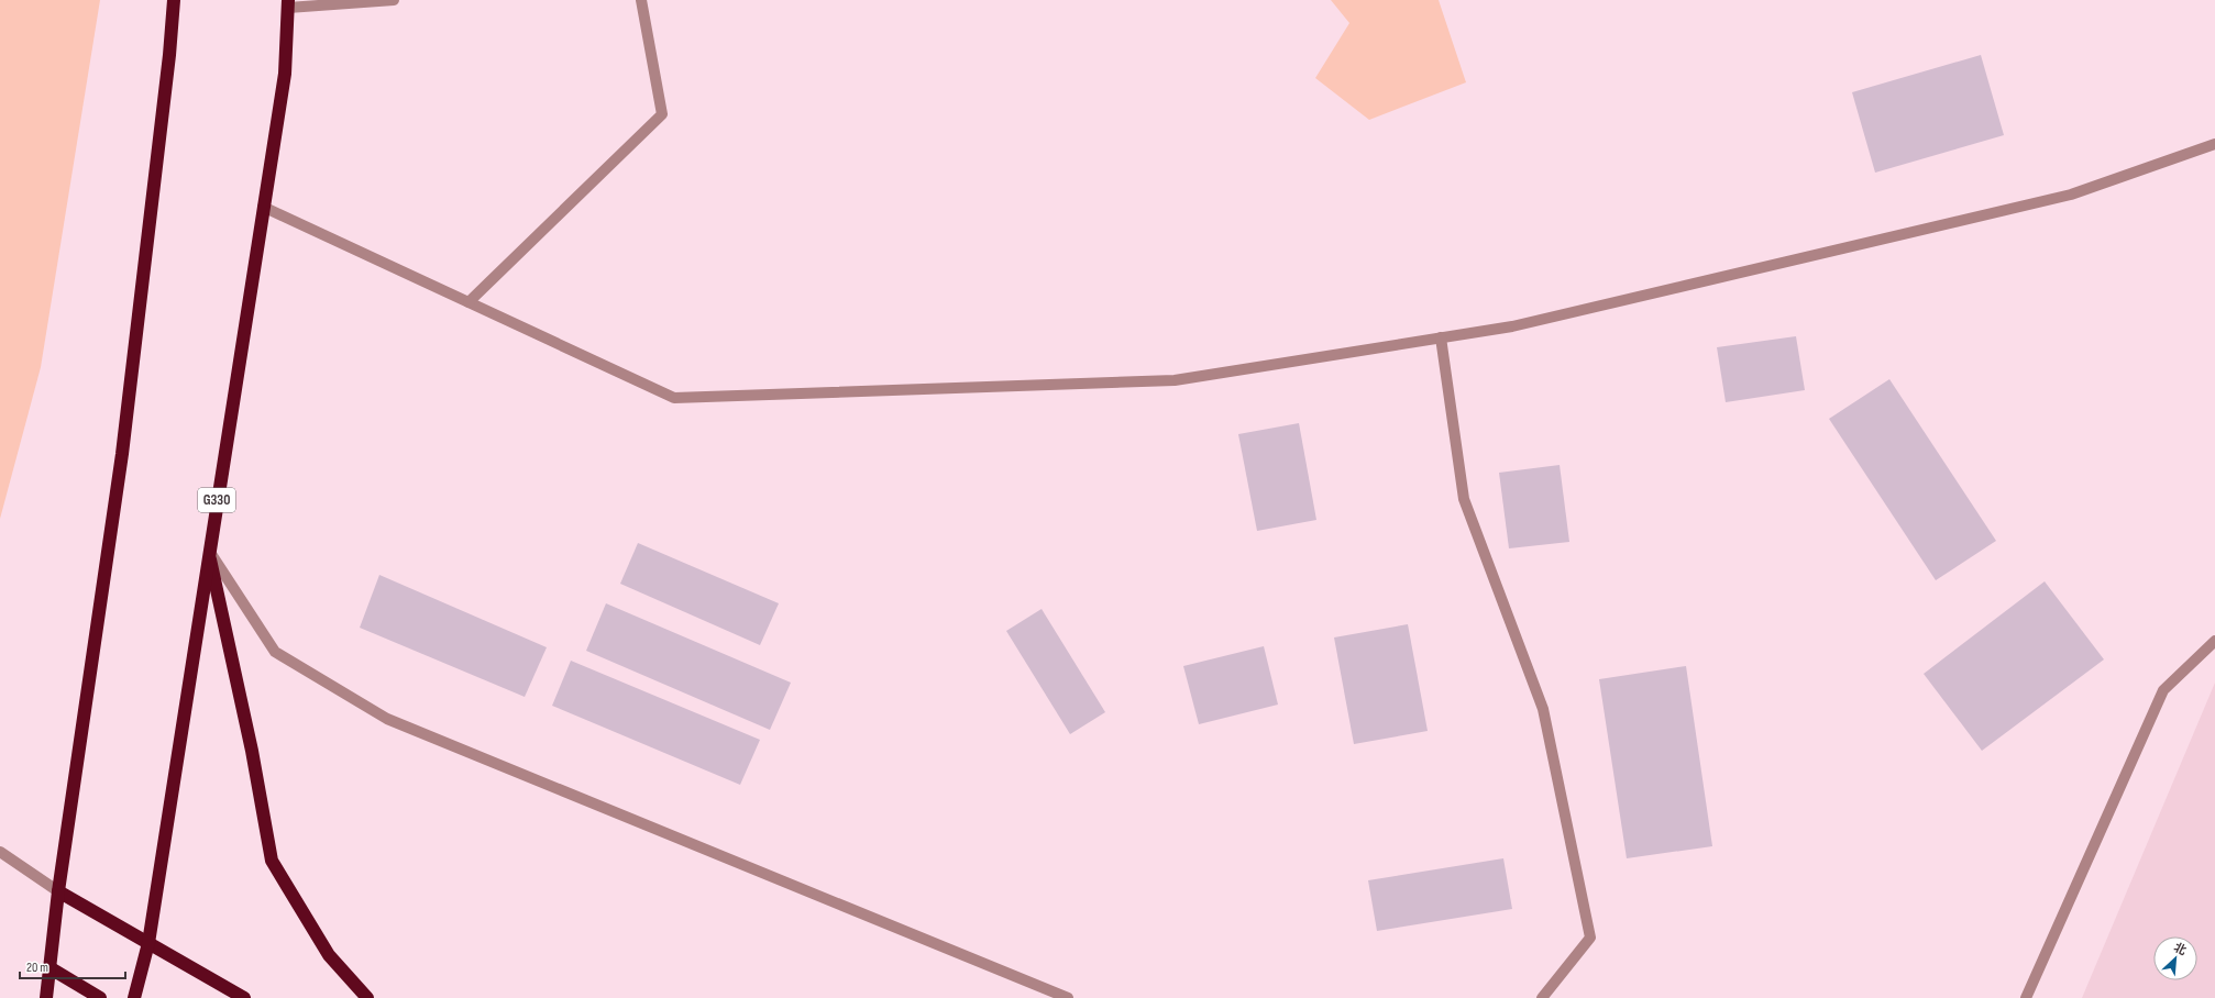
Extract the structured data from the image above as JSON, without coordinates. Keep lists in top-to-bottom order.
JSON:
{
  "streets": {
    "highway": ["G330"]
  },
  "scale_bar": "20 m",
  "north": "top right"
}
